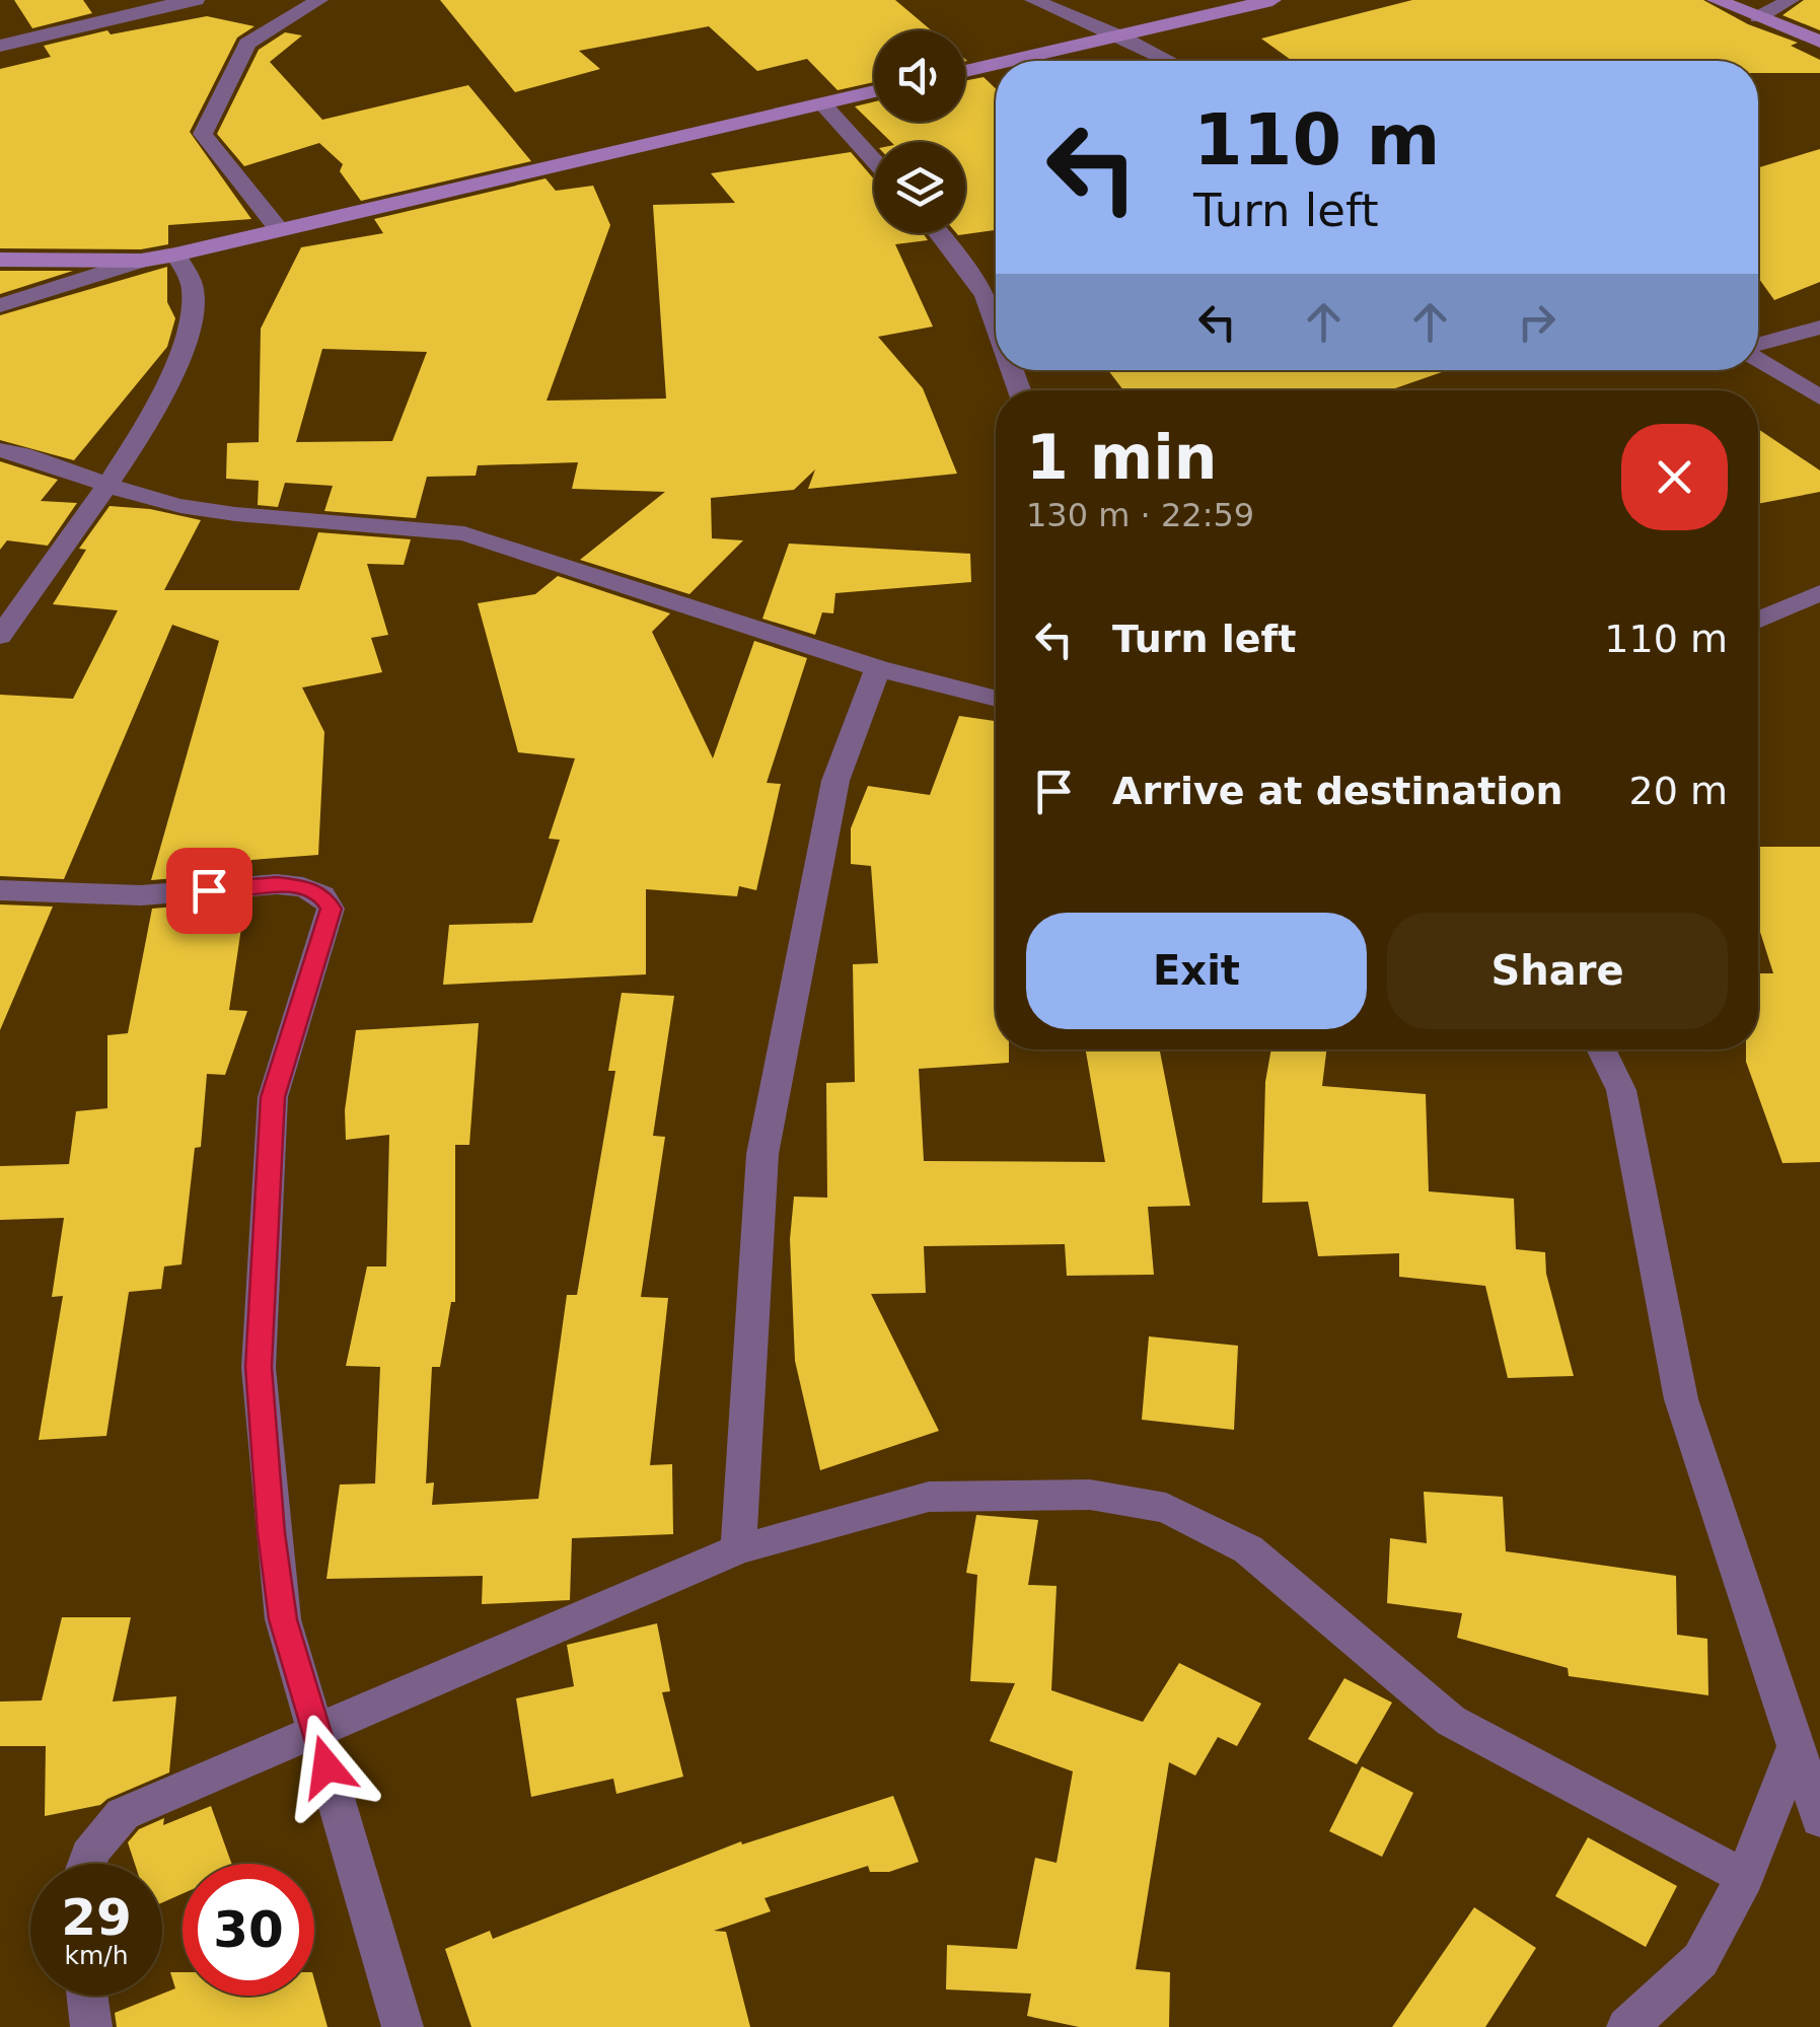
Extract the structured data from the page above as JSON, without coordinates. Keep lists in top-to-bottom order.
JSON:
{
  "page": {
    "turn": ["110 m", "Turn left"],
    "heading": ["1 min", "130 m · 22:59"],
    "list": [
      {
        "name": "Turn left",
        "value": "110 m"
      },
      {
        "name": "Arrive at destination",
        "value": "20 m"
      }
    ],
    "buttons": ["Exit", "Share"],
    "speed": "29 km/h",
    "limit": "30"
  }
}
